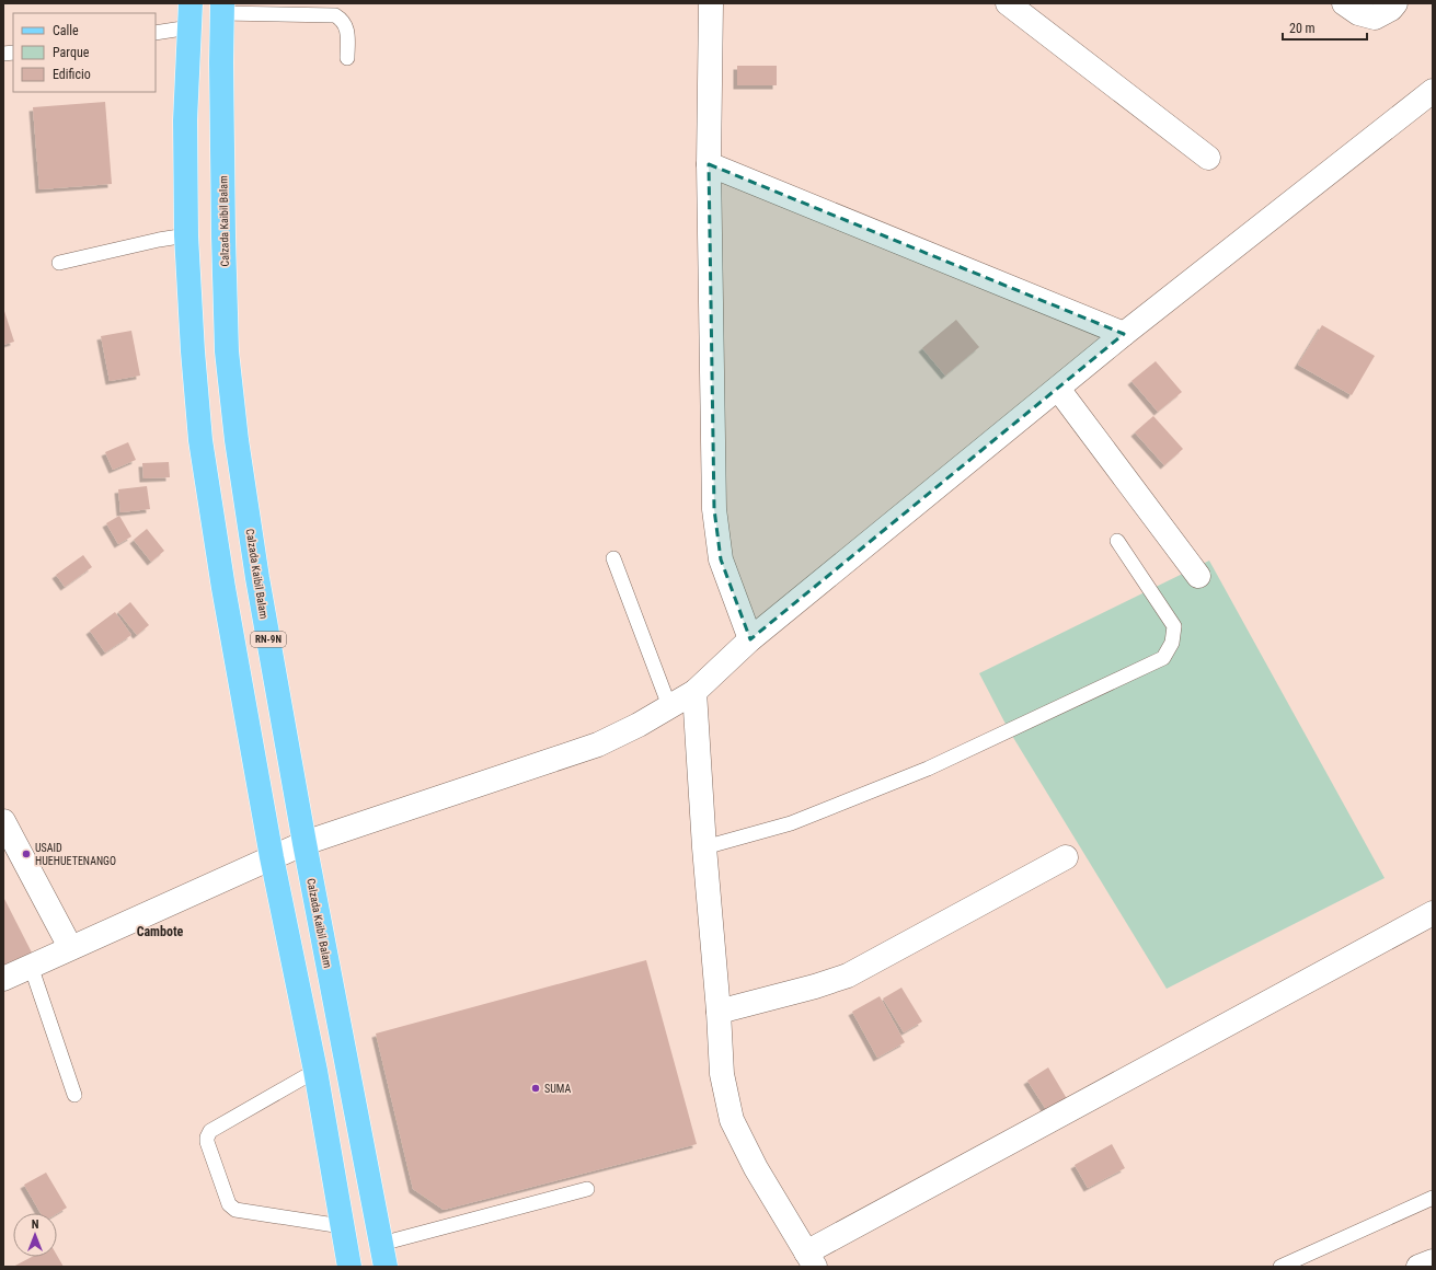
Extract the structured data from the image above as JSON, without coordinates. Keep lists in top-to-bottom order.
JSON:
{
  "streets": {
    "main road": ["Calzada Kaibil Balam", "RN-9N"]
  },
  "districts": ["Cambote"],
  "places": ["USAID HUEHUETENANGO", "SUMA"],
  "legend": ["Calle", "Parque", "Edificio"],
  "scale_bar": "20 m",
  "north": "top"
}
